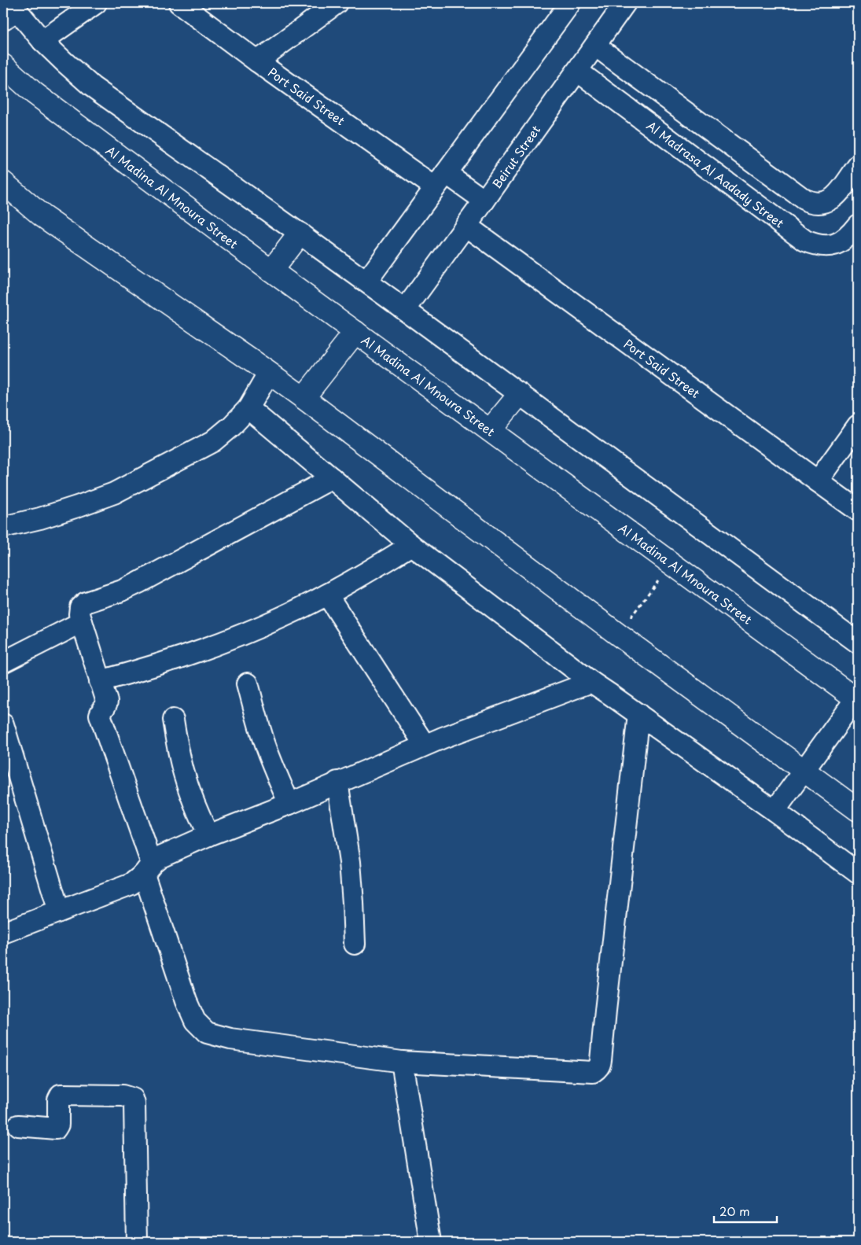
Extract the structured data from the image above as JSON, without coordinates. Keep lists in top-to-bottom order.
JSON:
{
  "streets": {
    "main road": ["Al Madina Al Mnoura Street"],
    "street": ["Port Said Street", "Beirut Street", "Al Madrasa Al Aadady Street"]
  },
  "crossings": [
    ["Port Said Street", "Beirut Street"],
    ["Beirut Street", "Al Madrasa Al Aadady Street"]
  ],
  "scale_bar": "20 m"
}
